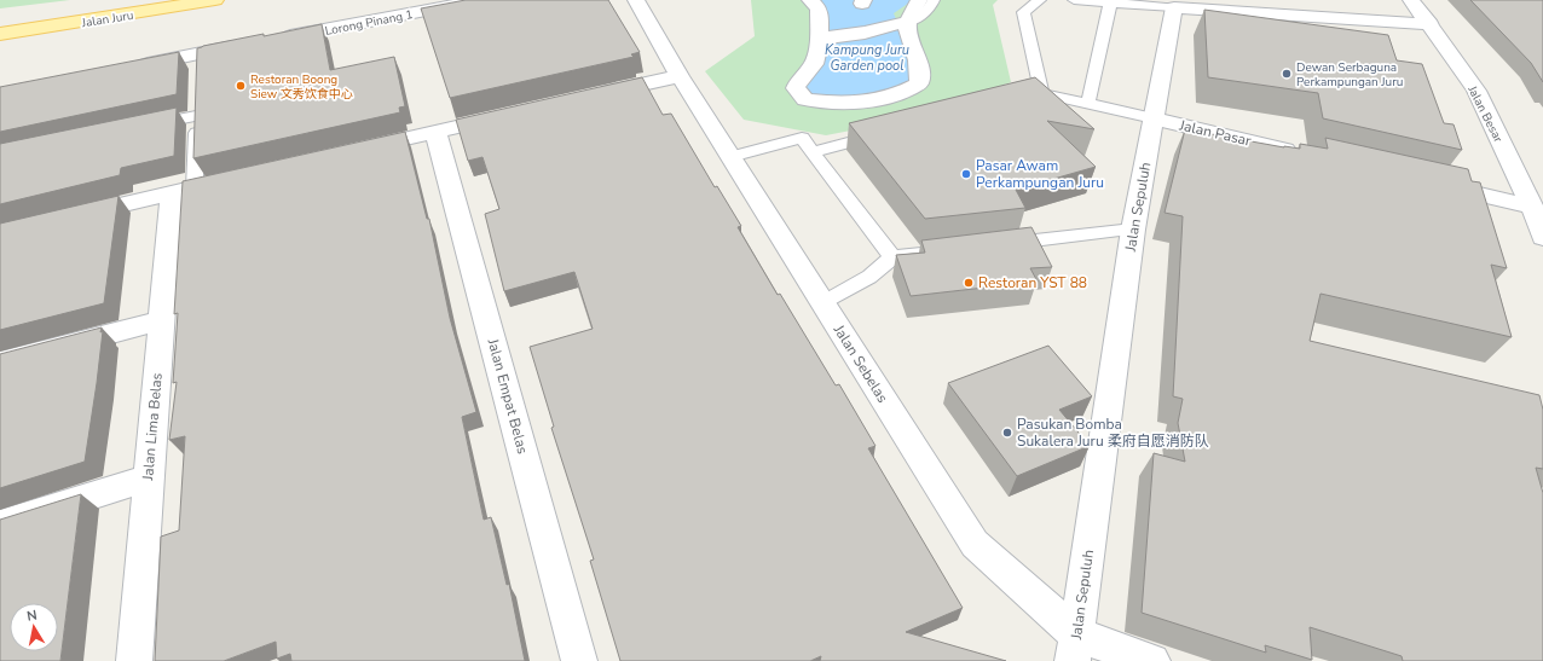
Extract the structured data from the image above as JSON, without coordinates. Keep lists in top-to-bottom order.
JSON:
{
  "streets": {
    "main road": ["Jalan Juru"],
    "street": [
      "Lorong Pinang 1",
      "Jalan Besar",
      "Jalan Pasar",
      "Jalan Sepuluh",
      "Jalan Sebelas",
      "Jalan Empat Belas",
      "Jalan Lima Belas"
    ]
  },
  "crossings": [
    ["Jalan Pasar", "Jalan Sepuluh"],
    ["Jalan Sepuluh", "Jalan Sebelas"]
  ],
  "water": ["Kampung Juru Garden pool"],
  "places": [
    "Dewan Serbaguna Perkampungan Juru",
    "Restoran Boong Siew 文秀饮食中心",
    "Pasar Awam Perkampungan Juru",
    "Restoran YST 88",
    "Pasukan Bomba Sukalera Juru 柔府自愿消防队"
  ],
  "north": "top"
}
